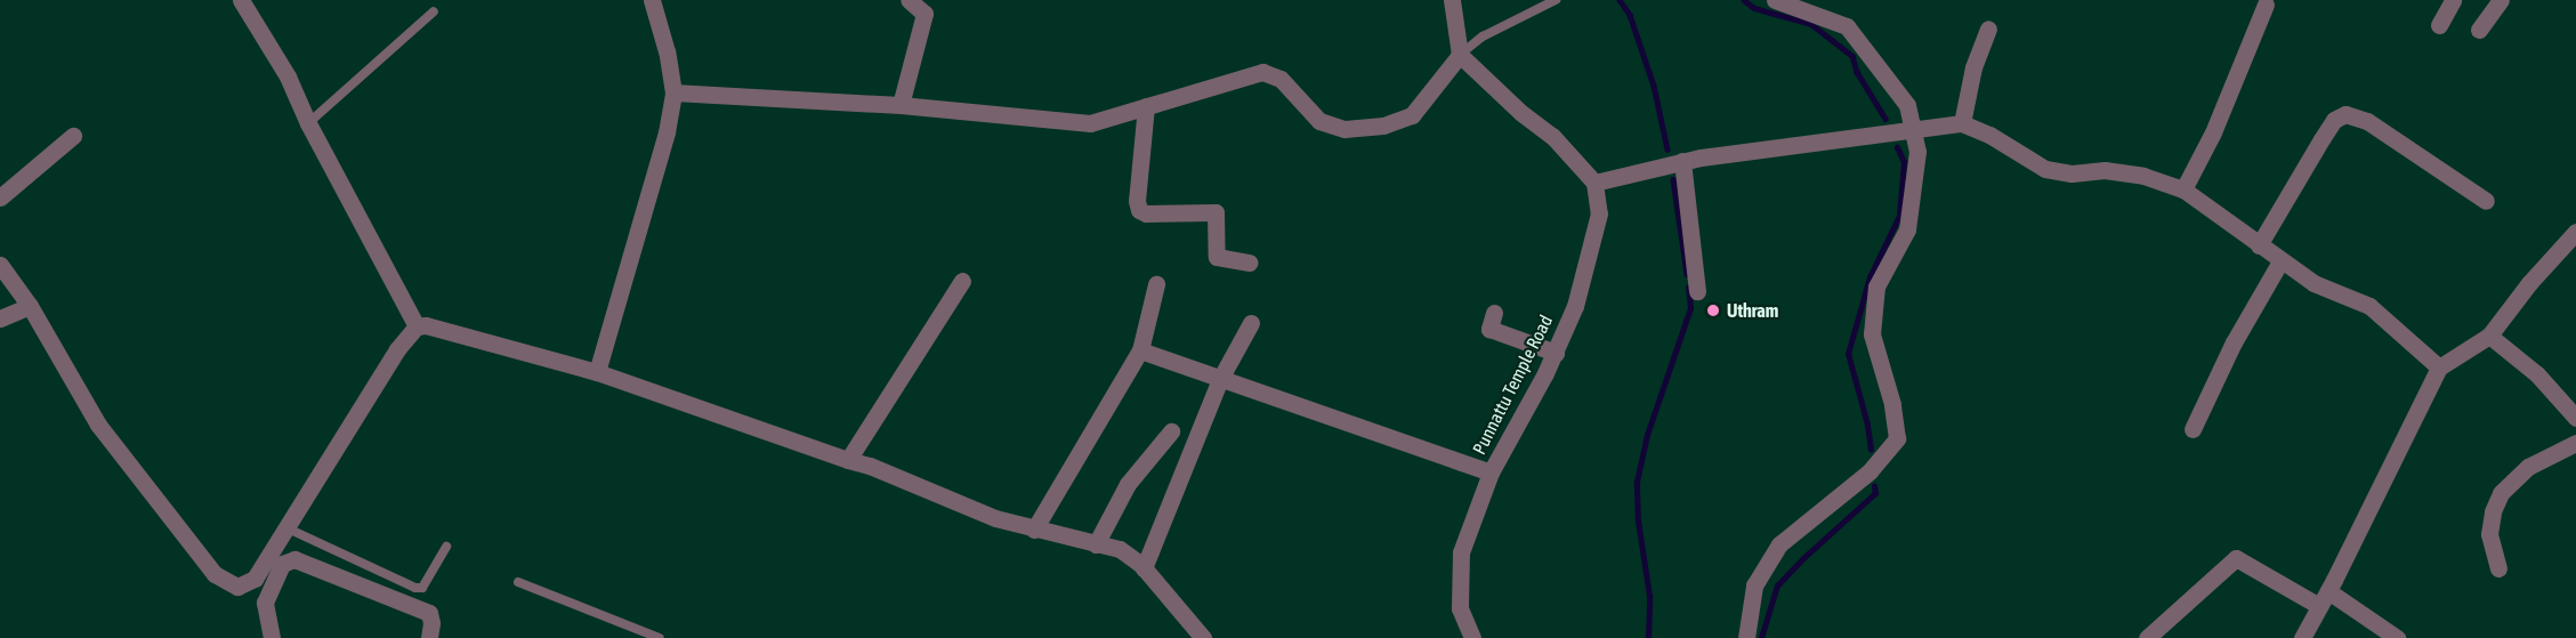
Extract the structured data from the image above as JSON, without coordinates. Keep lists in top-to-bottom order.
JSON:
{
  "streets": {
    "street": ["Punnattu Temple Road"]
  },
  "places": ["Uthram"]
}
